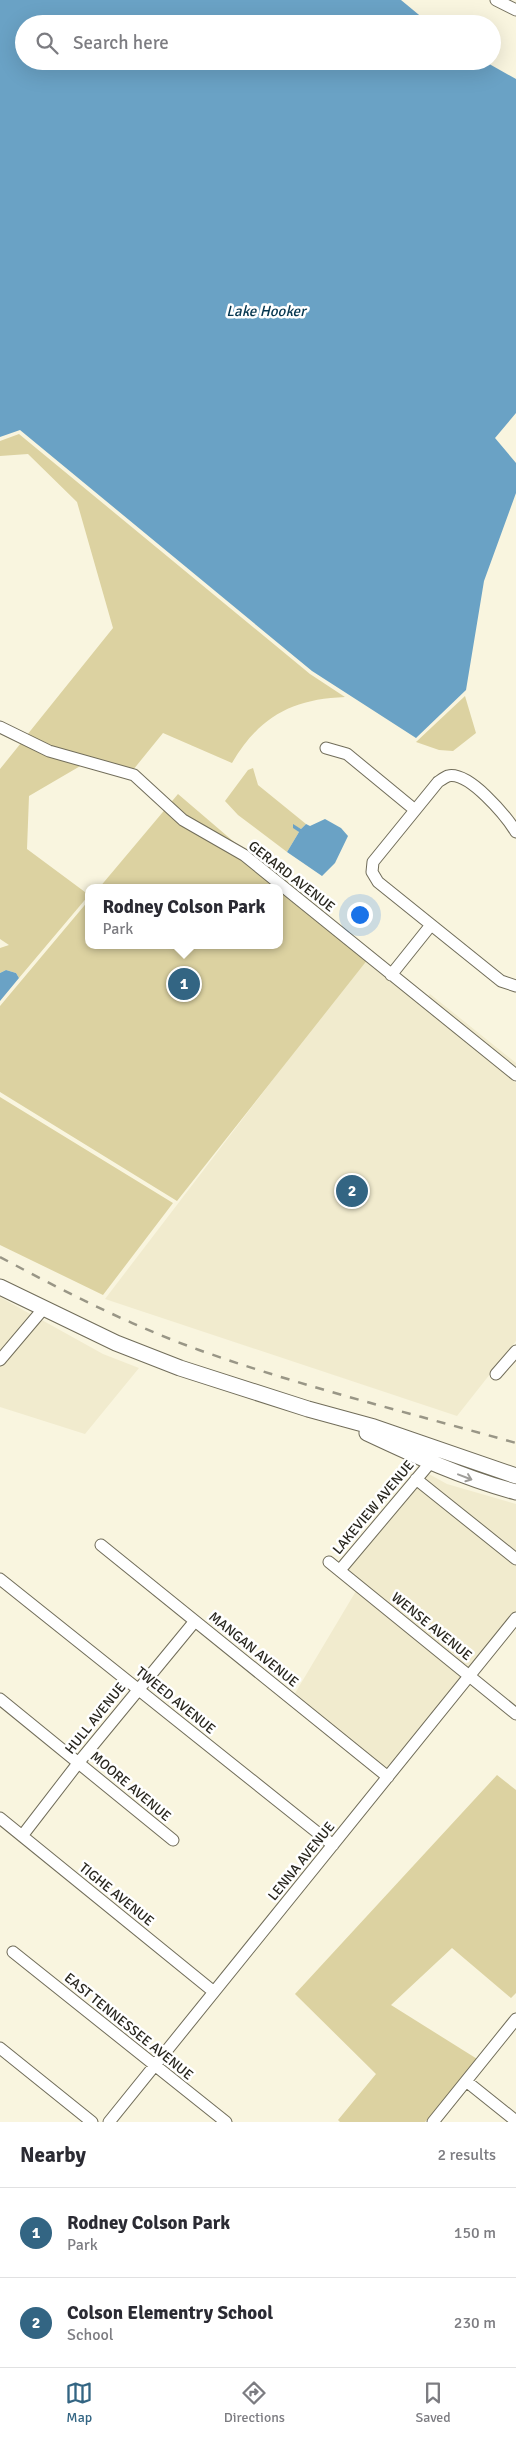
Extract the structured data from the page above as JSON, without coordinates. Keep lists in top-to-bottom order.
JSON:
{
  "streets": {
    "street": [
      "GERARD AVENUE",
      "LAKEVIEW AVENUE",
      "WENSE AVENUE",
      "MANGAN AVENUE",
      "TWEED AVENUE",
      "HULL AVENUE",
      "MOORE AVENUE",
      "LENNA AVENUE",
      "TIGHE AVENUE",
      "EAST TENNESSEE AVENUE"
    ]
  },
  "crossings": [
    ["LAKEVIEW AVENUE", "WENSE AVENUE"],
    ["WENSE AVENUE", "LENNA AVENUE"],
    ["MANGAN AVENUE", "HULL AVENUE"],
    ["MANGAN AVENUE", "LENNA AVENUE"],
    ["TWEED AVENUE", "HULL AVENUE"],
    ["TWEED AVENUE", "LENNA AVENUE"],
    ["HULL AVENUE", "MOORE AVENUE"],
    ["HULL AVENUE", "TIGHE AVENUE"],
    ["LENNA AVENUE", "TIGHE AVENUE"],
    ["LENNA AVENUE", "EAST TENNESSEE AVENUE"]
  ],
  "water": ["Lake Hooker"],
  "page": {
    "search": "Search here",
    "popup": ["Rodney Colson Park", "Park"],
    "pins": ["1", "2"],
    "heading": ["Nearby", "2 results"],
    "list": [
      {
        "mark": "1",
        "name": "Rodney Colson Park",
        "note": "Park",
        "value": "150 m"
      },
      {
        "mark": "2",
        "name": "Colson Elementry School",
        "note": "School",
        "value": "230 m"
      }
    ],
    "nav": ["Map", "Directions", "Saved"]
  }
}
